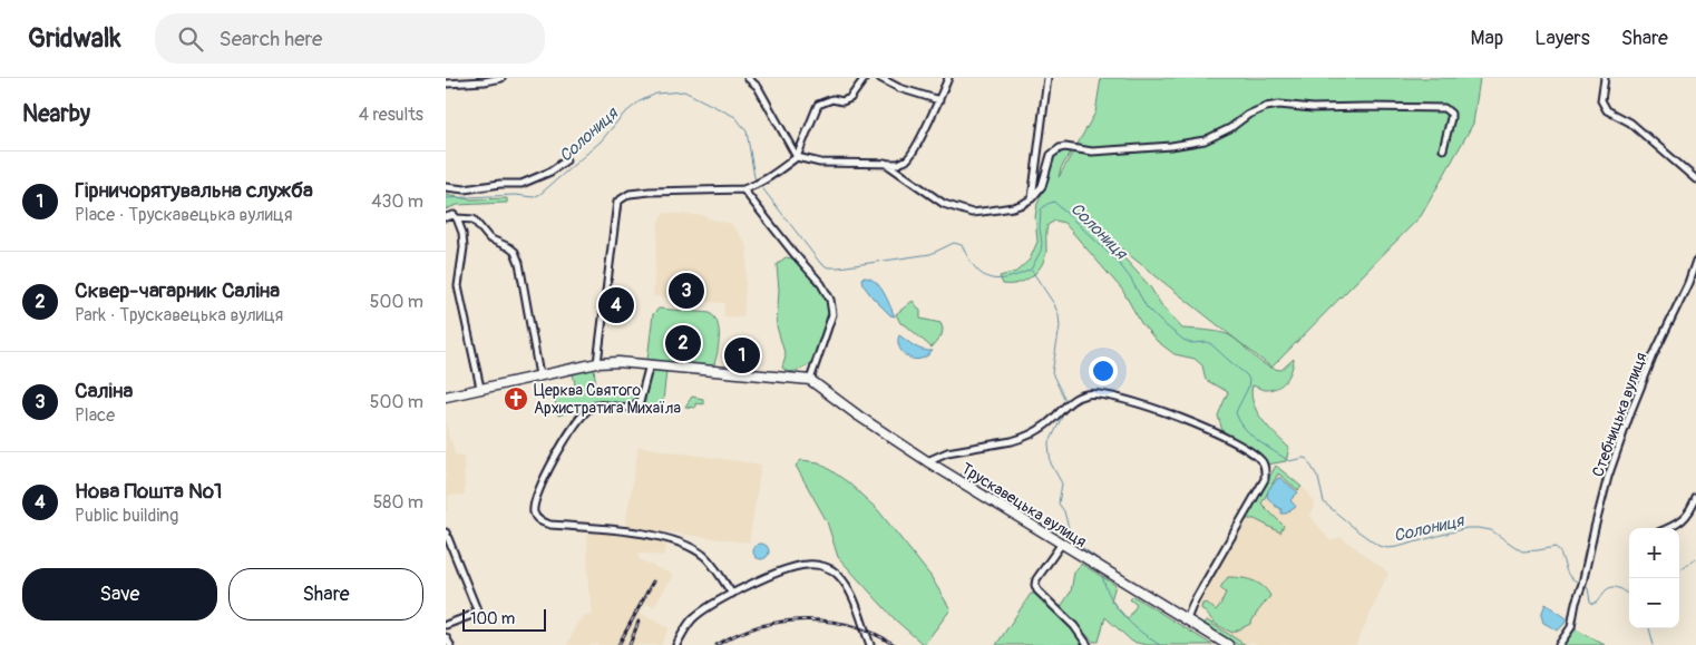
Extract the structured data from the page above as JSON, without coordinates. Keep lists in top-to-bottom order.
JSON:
{
  "streets": {
    "street": ["Стебницька вулиця", "Трускавецька вулиця"]
  },
  "water": ["Солониця"],
  "places": {
    "church": ["Церква Святого Архистратига Михаїла"]
  },
  "scale_bar": "100 m",
  "page": {
    "header": "Gridwalk",
    "search": "Search here",
    "nav": ["Map", "Layers", "Share"],
    "heading": ["Nearby", "4 results"],
    "list": [
      {
        "mark": "1",
        "name": "Гірничорятувальна служба",
        "note": "Place · Трускавецька вулиця",
        "value": "430 m"
      },
      {
        "mark": "2",
        "name": "Сквер-чагарник Саліна",
        "note": "Park · Трускавецька вулиця",
        "value": "500 m"
      },
      {
        "mark": "3",
        "name": "Саліна",
        "note": "Place",
        "value": "500 m"
      },
      {
        "mark": "4",
        "name": "Нова Пошта №1",
        "note": "Public building",
        "value": "580 m"
      }
    ],
    "pins": [
      "3",
      "4",
      "2",
      "1"
    ],
    "map_buttons": ["+", "−"],
    "buttons": ["Save", "Share"],
    "scale": "100 m"
  }
}
